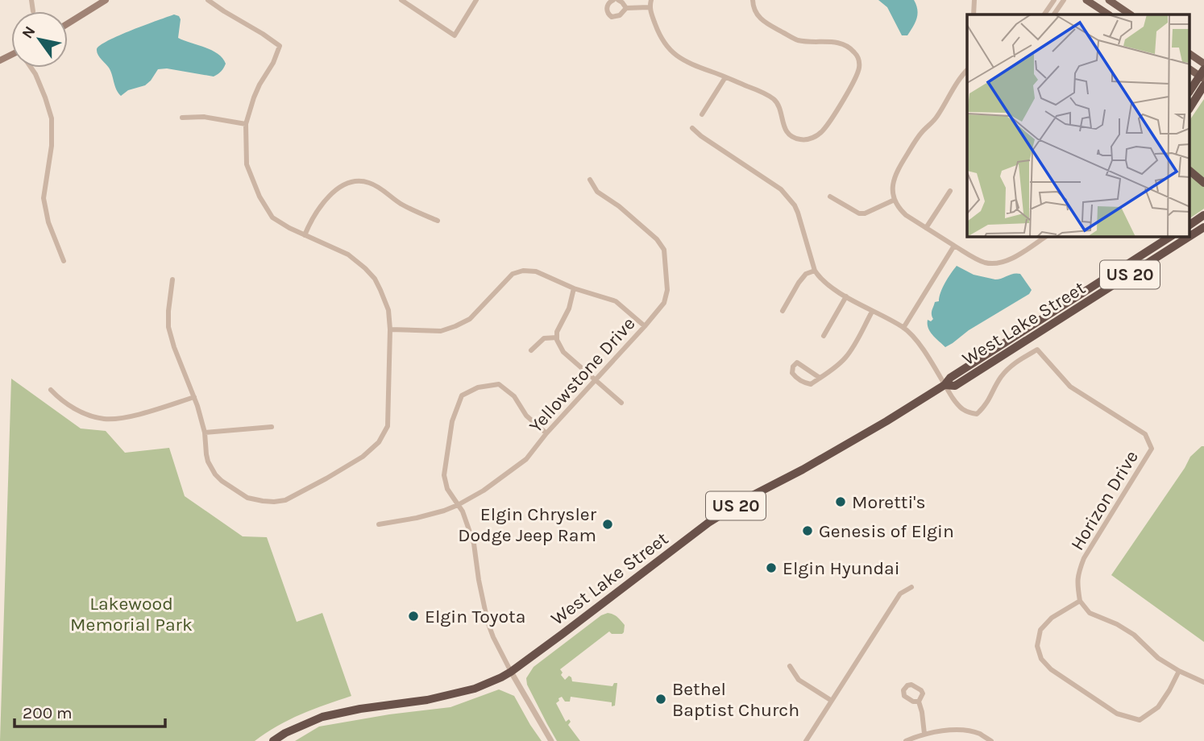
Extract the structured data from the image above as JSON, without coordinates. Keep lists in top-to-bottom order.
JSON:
{
  "streets": {
    "highway": ["US 20", "West Lake Street"],
    "street": ["Yellowstone Drive", "Horizon Drive"]
  },
  "crossings": [
    ["West Lake Street", "Horizon Drive"]
  ],
  "parks": ["Lakewood Memorial Park"],
  "places": [
    "Moretti's",
    "Elgin Chrysler Dodge Jeep Ram",
    "Genesis of Elgin",
    "Elgin Hyundai",
    "Elgin Toyota",
    "Bethel Baptist Church"
  ],
  "scale_bar": "200 m",
  "north": "top left"
}
